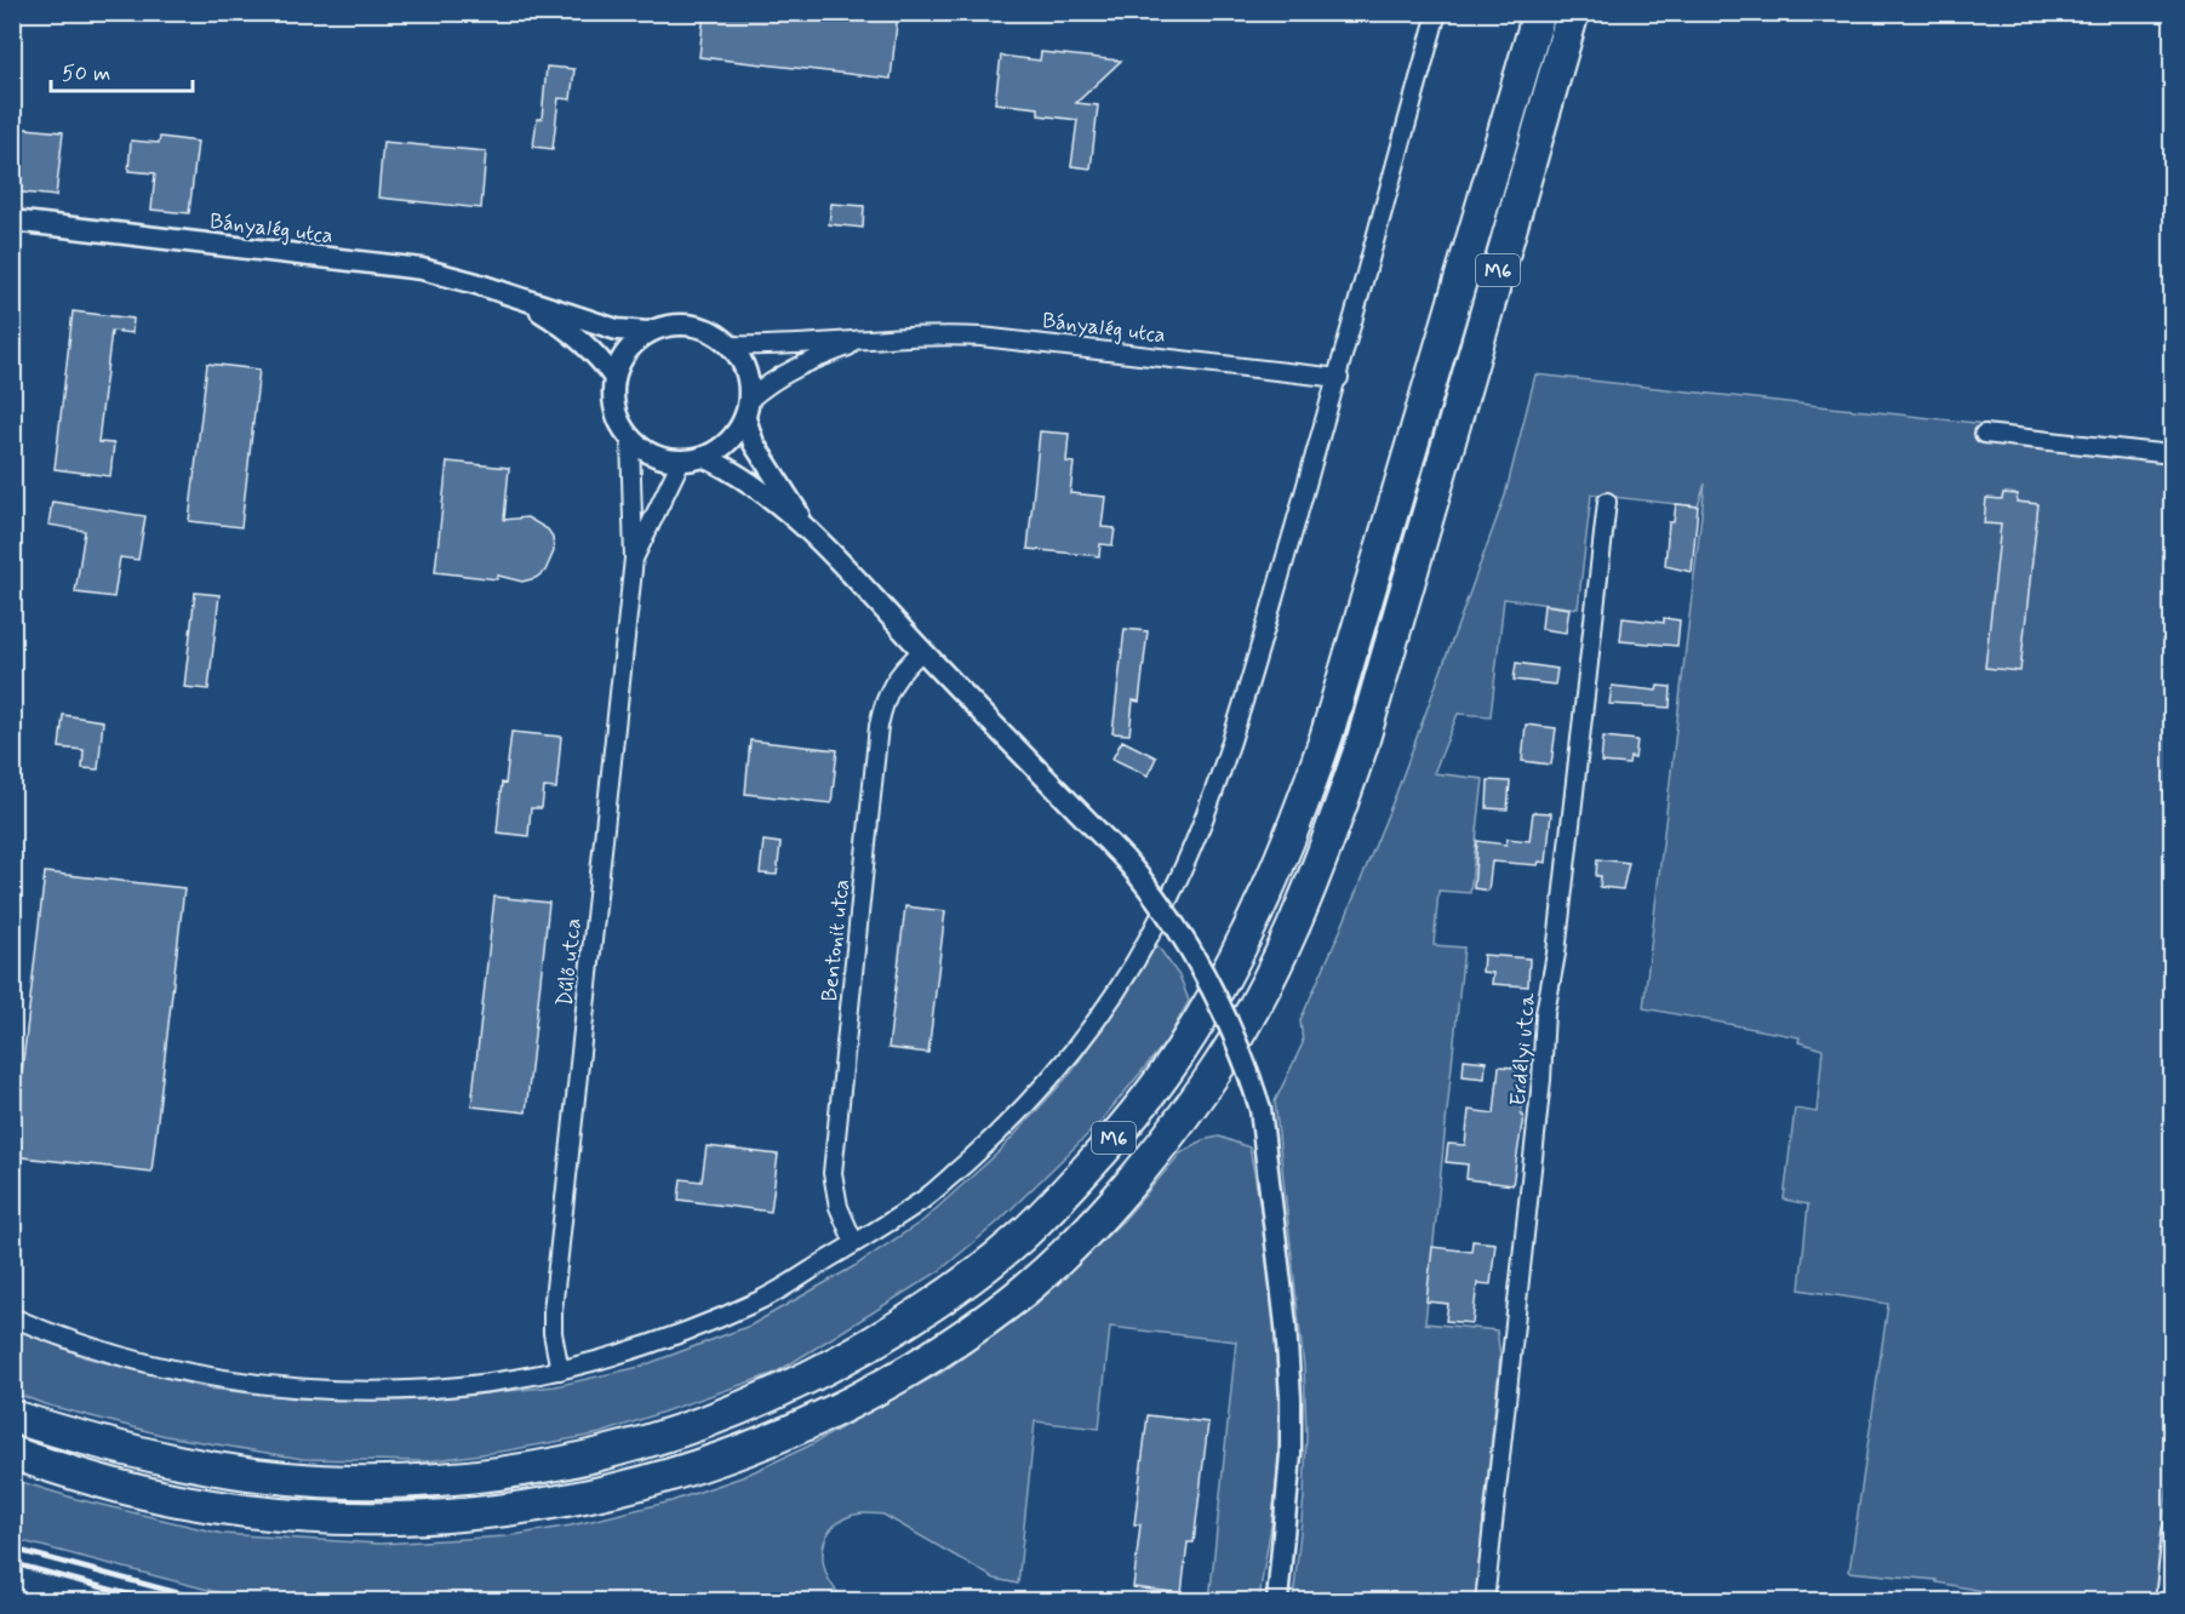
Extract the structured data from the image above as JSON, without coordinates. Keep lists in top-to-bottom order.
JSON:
{
  "streets": {
    "highway": ["M6"],
    "street": [
      "Bányalég utca",
      "Bentonit utca",
      "Dűlő utca",
      "Erdélyi utca"
    ]
  },
  "crossings": [
    ["Bányalég utca", "Dűlő utca"]
  ],
  "scale_bar": "50 m"
}
